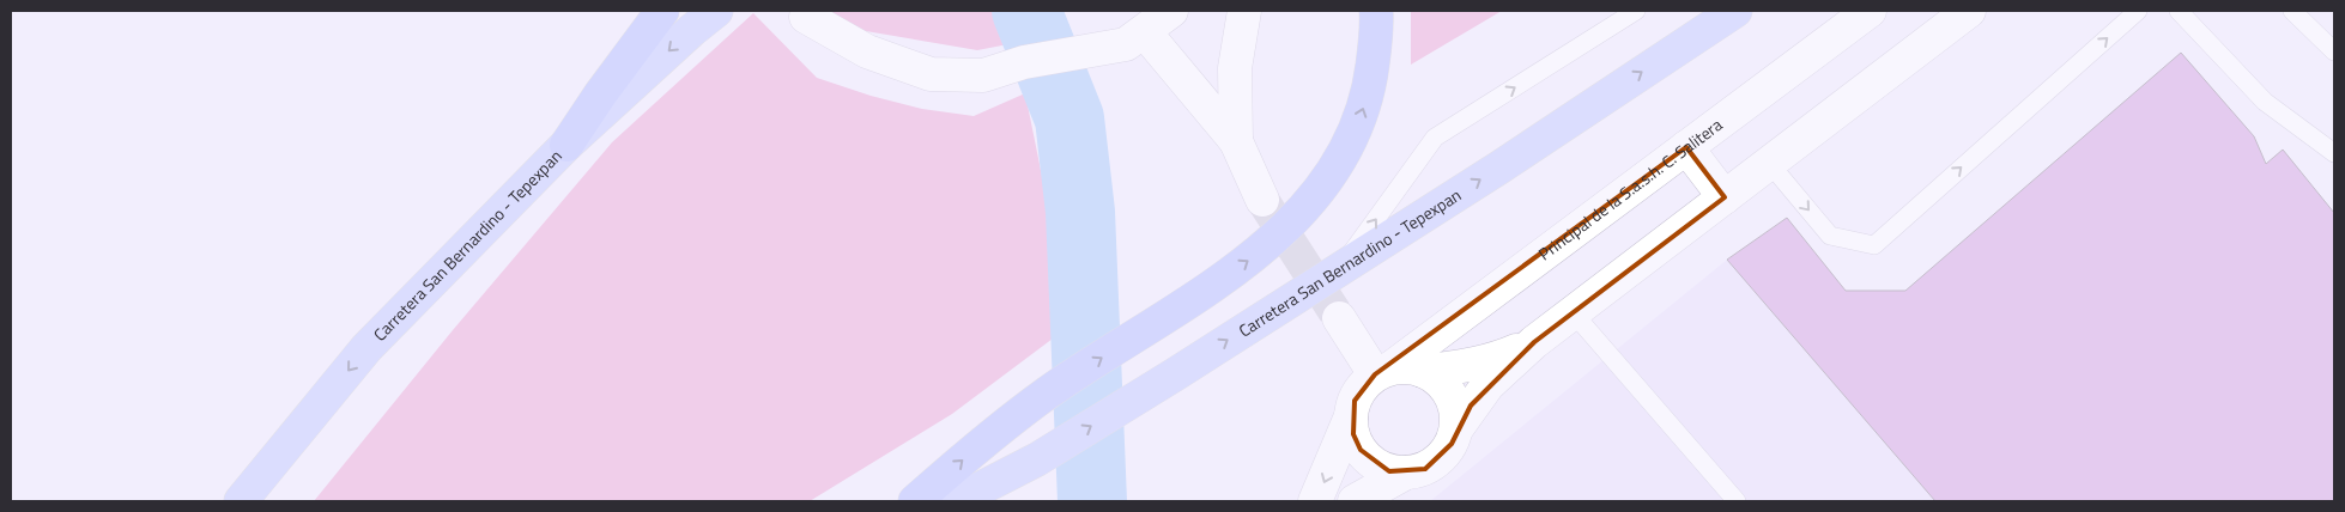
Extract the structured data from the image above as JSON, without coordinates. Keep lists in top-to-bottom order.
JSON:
{
  "streets": {
    "highway": ["Carretera San Bernardino - Tepexpan"],
    "street": ["Principal de la S.a.s.h. C. Salitera"]
  }
}
